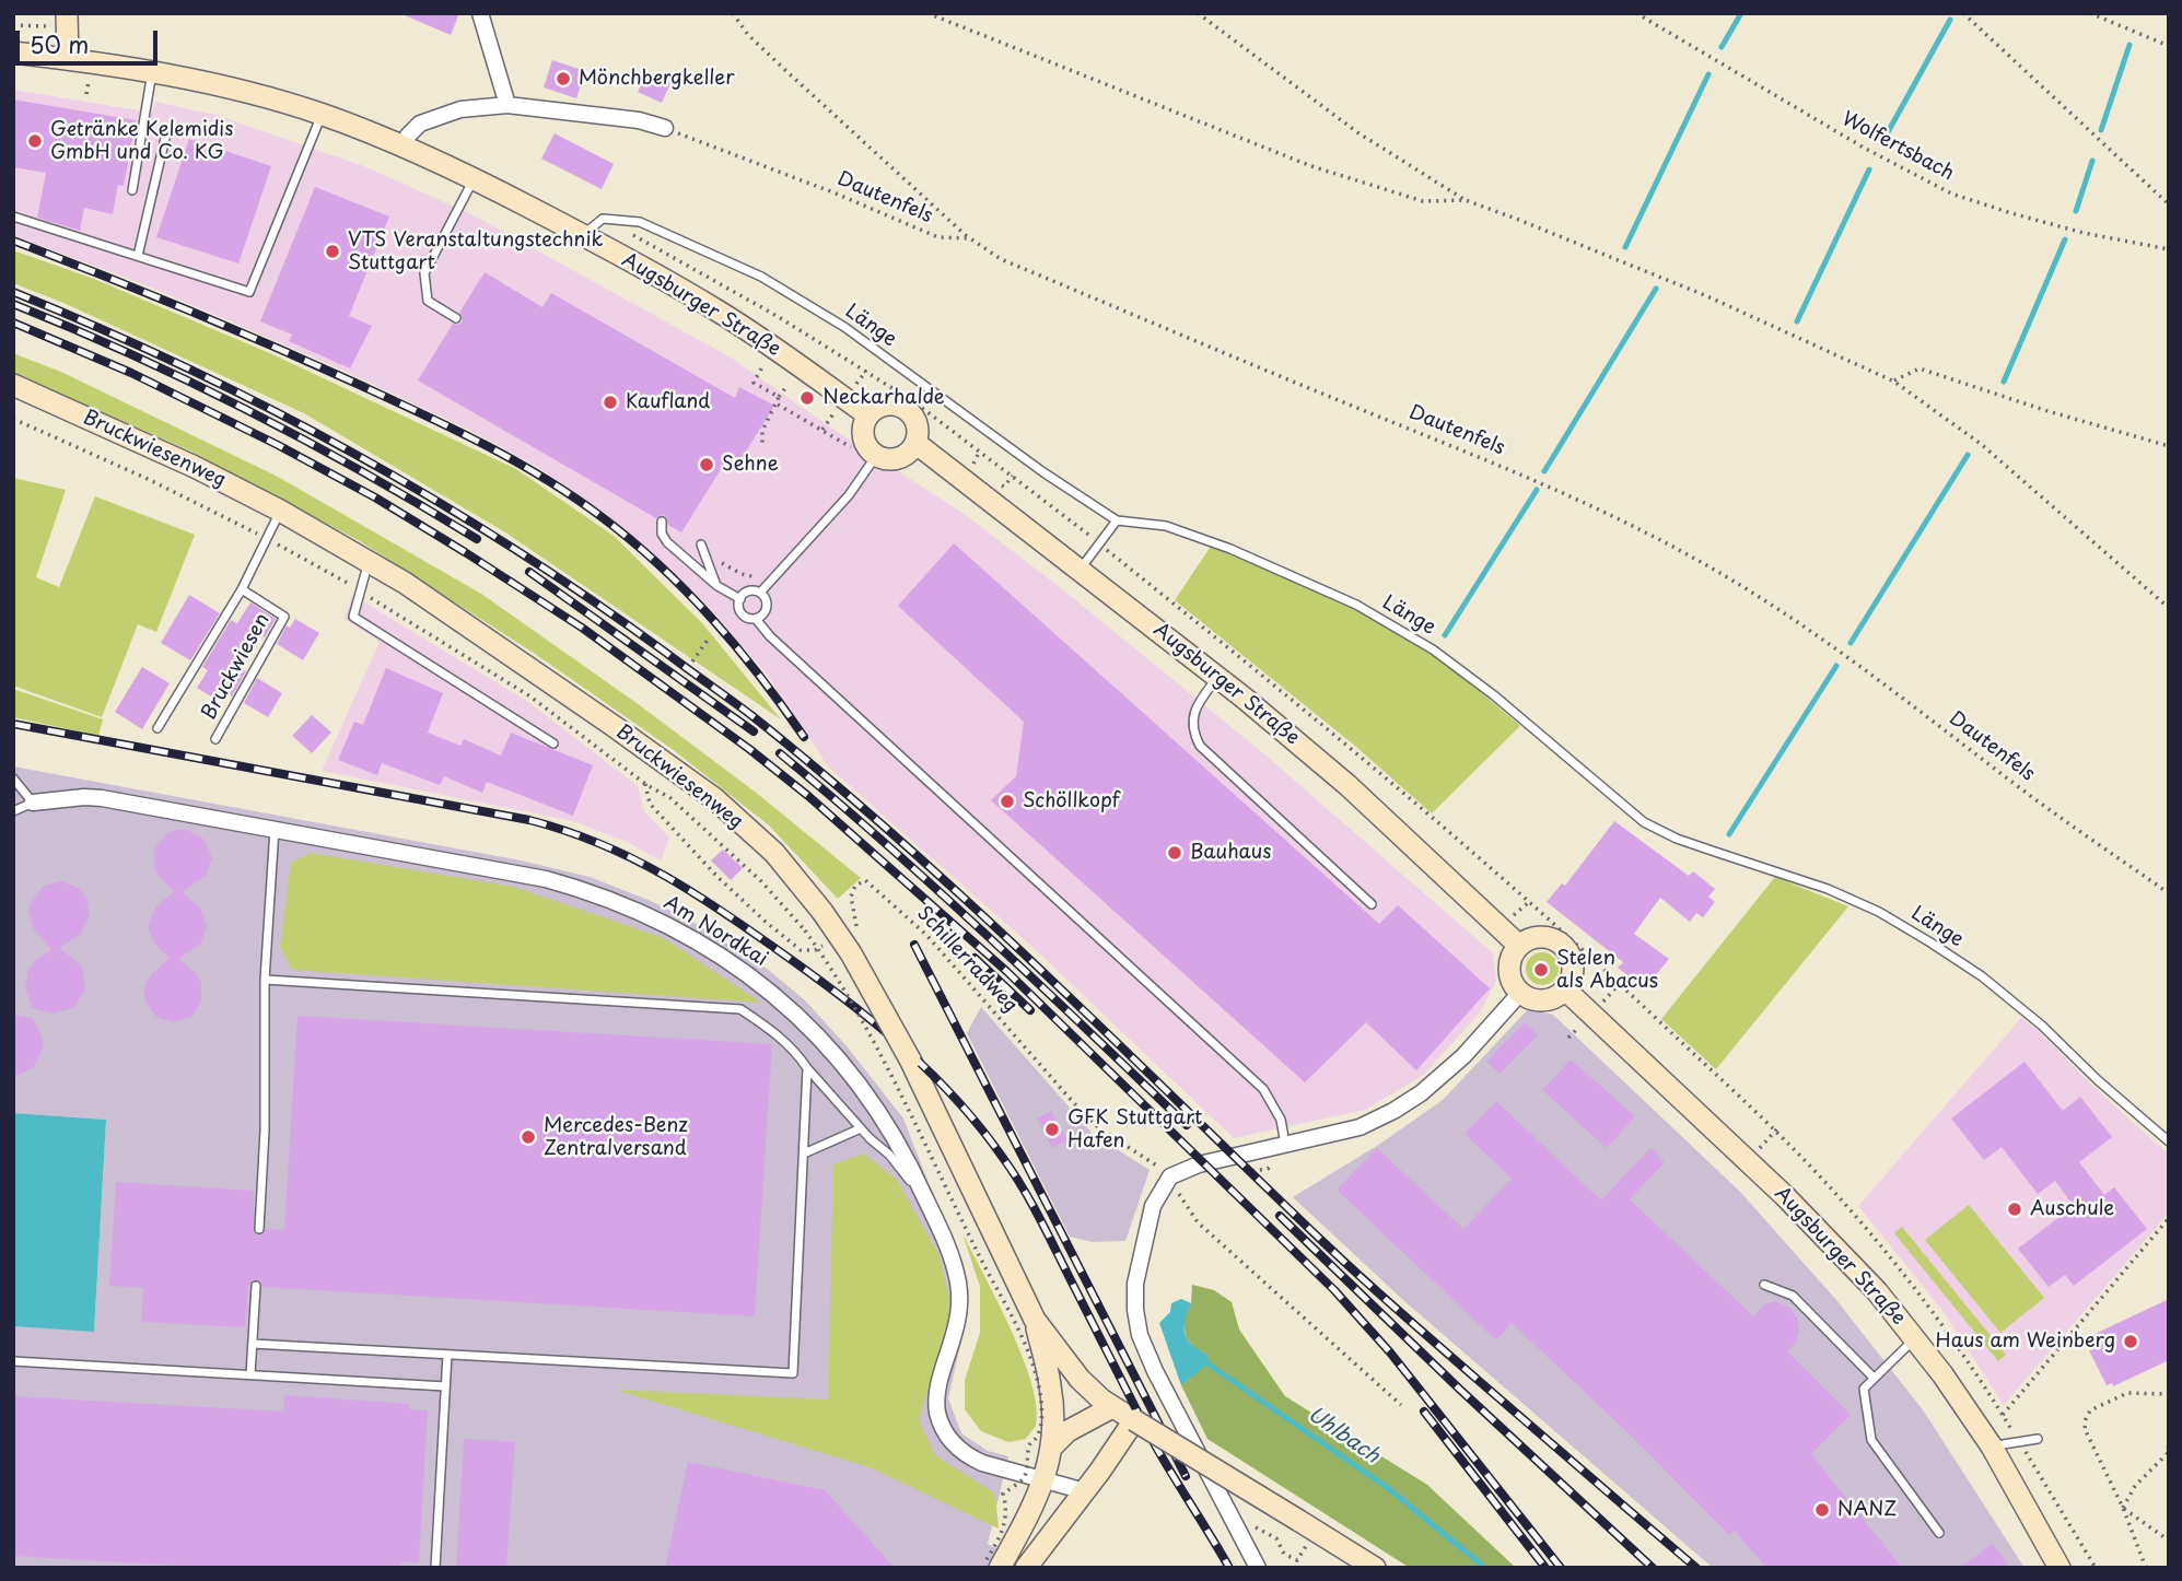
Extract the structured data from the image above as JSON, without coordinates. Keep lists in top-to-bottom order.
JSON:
{
  "streets": {
    "street": ["Augsburger Straße", "Bruckwiesenweg", "Am Nordkai"],
    "lane": ["Länge", "Bruckwiesen"],
    "path": ["Wolfertsbach", "Dautenfels", "Schillerradweg"]
  },
  "crossings": [
    ["Augsburger Straße", "Länge"],
    ["Bruckwiesenweg", "Bruckwiesen"]
  ],
  "water": ["Uhlbach"],
  "places": [
    "Mönchbergkeller",
    "Getränke Kelemidis GmbH und Co. KG",
    "VTS Veranstaltungstechnik Stuttgart",
    "Neckarhalde",
    "Kaufland",
    "Sehne",
    "Schöllkopf",
    "Bauhaus",
    "Stelen als Abacus",
    "GFK Stuttgart Hafen",
    "Mercedes-Benz Zentralversand",
    "Auschule",
    "Haus am Weinberg",
    "NANZ"
  ],
  "scale_bar": "50 m"
}
